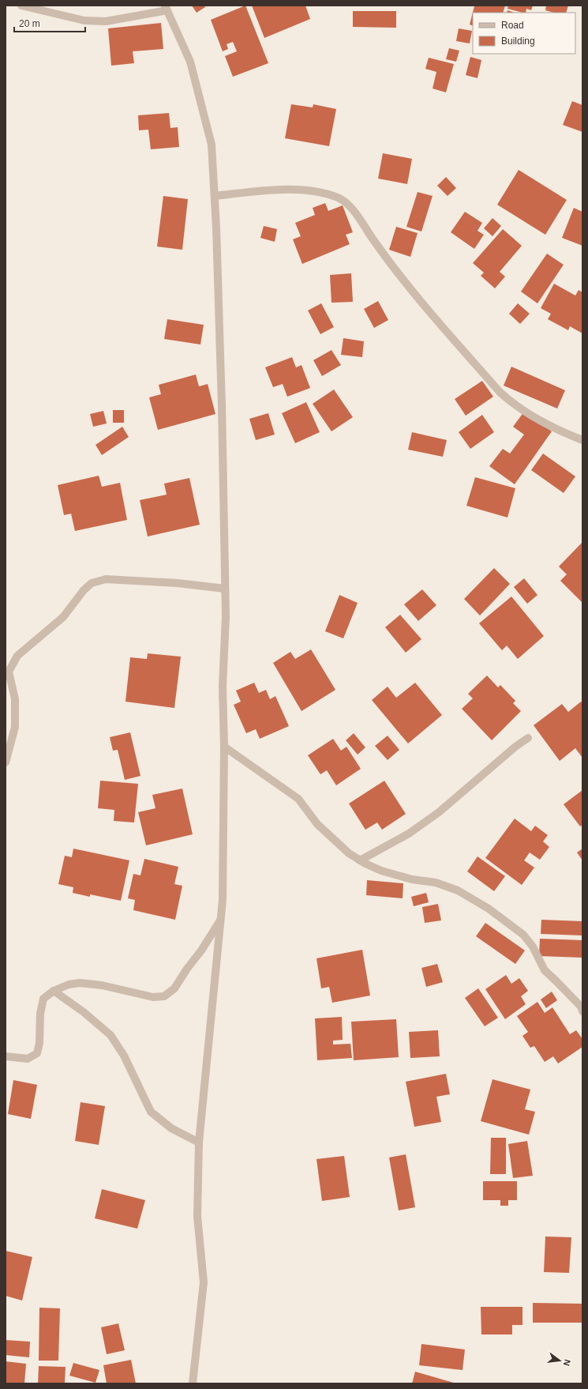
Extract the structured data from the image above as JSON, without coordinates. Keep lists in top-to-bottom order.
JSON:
{
  "legend": ["Road", "Building"],
  "scale_bar": "20 m",
  "north": "right"
}
